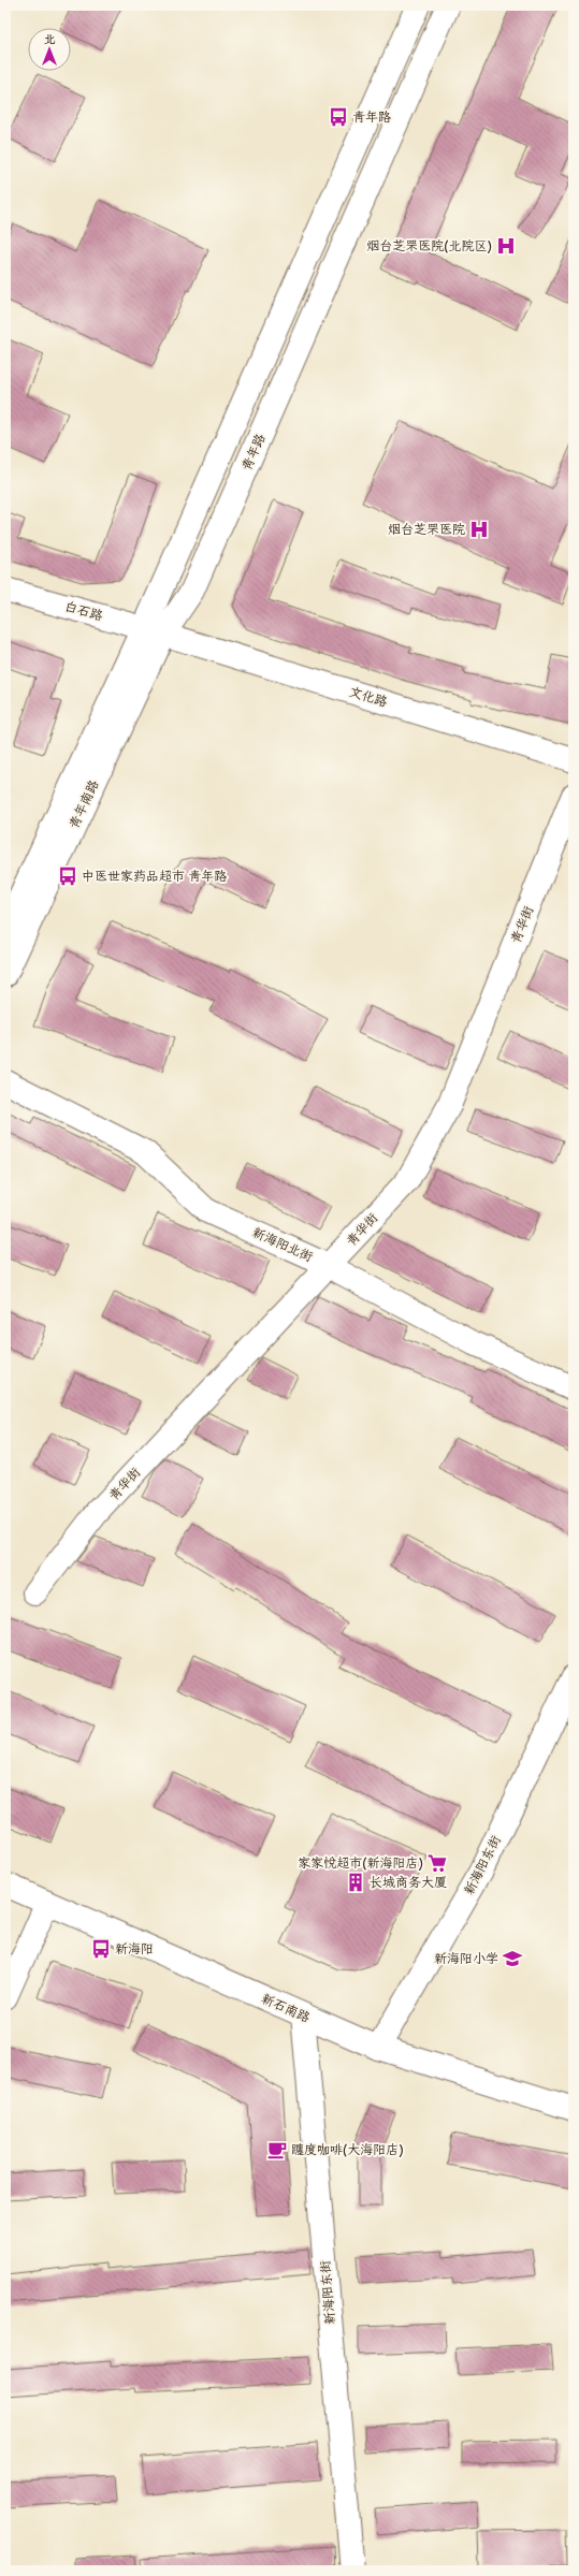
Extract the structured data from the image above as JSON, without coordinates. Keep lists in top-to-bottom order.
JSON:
{
  "streets": {
    "street": [
      "青年路",
      "白石路",
      "文化路",
      "青年南路",
      "青华街",
      "新海阳北街",
      "新海阳东街",
      "新石南路"
    ]
  },
  "crossings": [
    ["青年路", "白石路"],
    ["青年路", "文化路"],
    ["青年路", "青年南路"],
    ["白石路", "文化路"],
    ["白石路", "青年南路"],
    ["文化路", "青年南路"],
    ["青华街", "新海阳北街"],
    ["新海阳东街", "新石南路"]
  ],
  "places": {
    "bus stop": ["青年路", "中医世家药品超市 青年路", "新海阳"],
    "hospital": ["烟台芝罘医院(北院区)", "烟台芝罘医院"],
    "supermarket": ["家家悦超市(新海阳店)"],
    "building": ["长城商务大厦"],
    "school or university": ["新海阳小学"],
    "cafe": ["躔度咖啡(大海阳店)"]
  },
  "north": "top"
}
